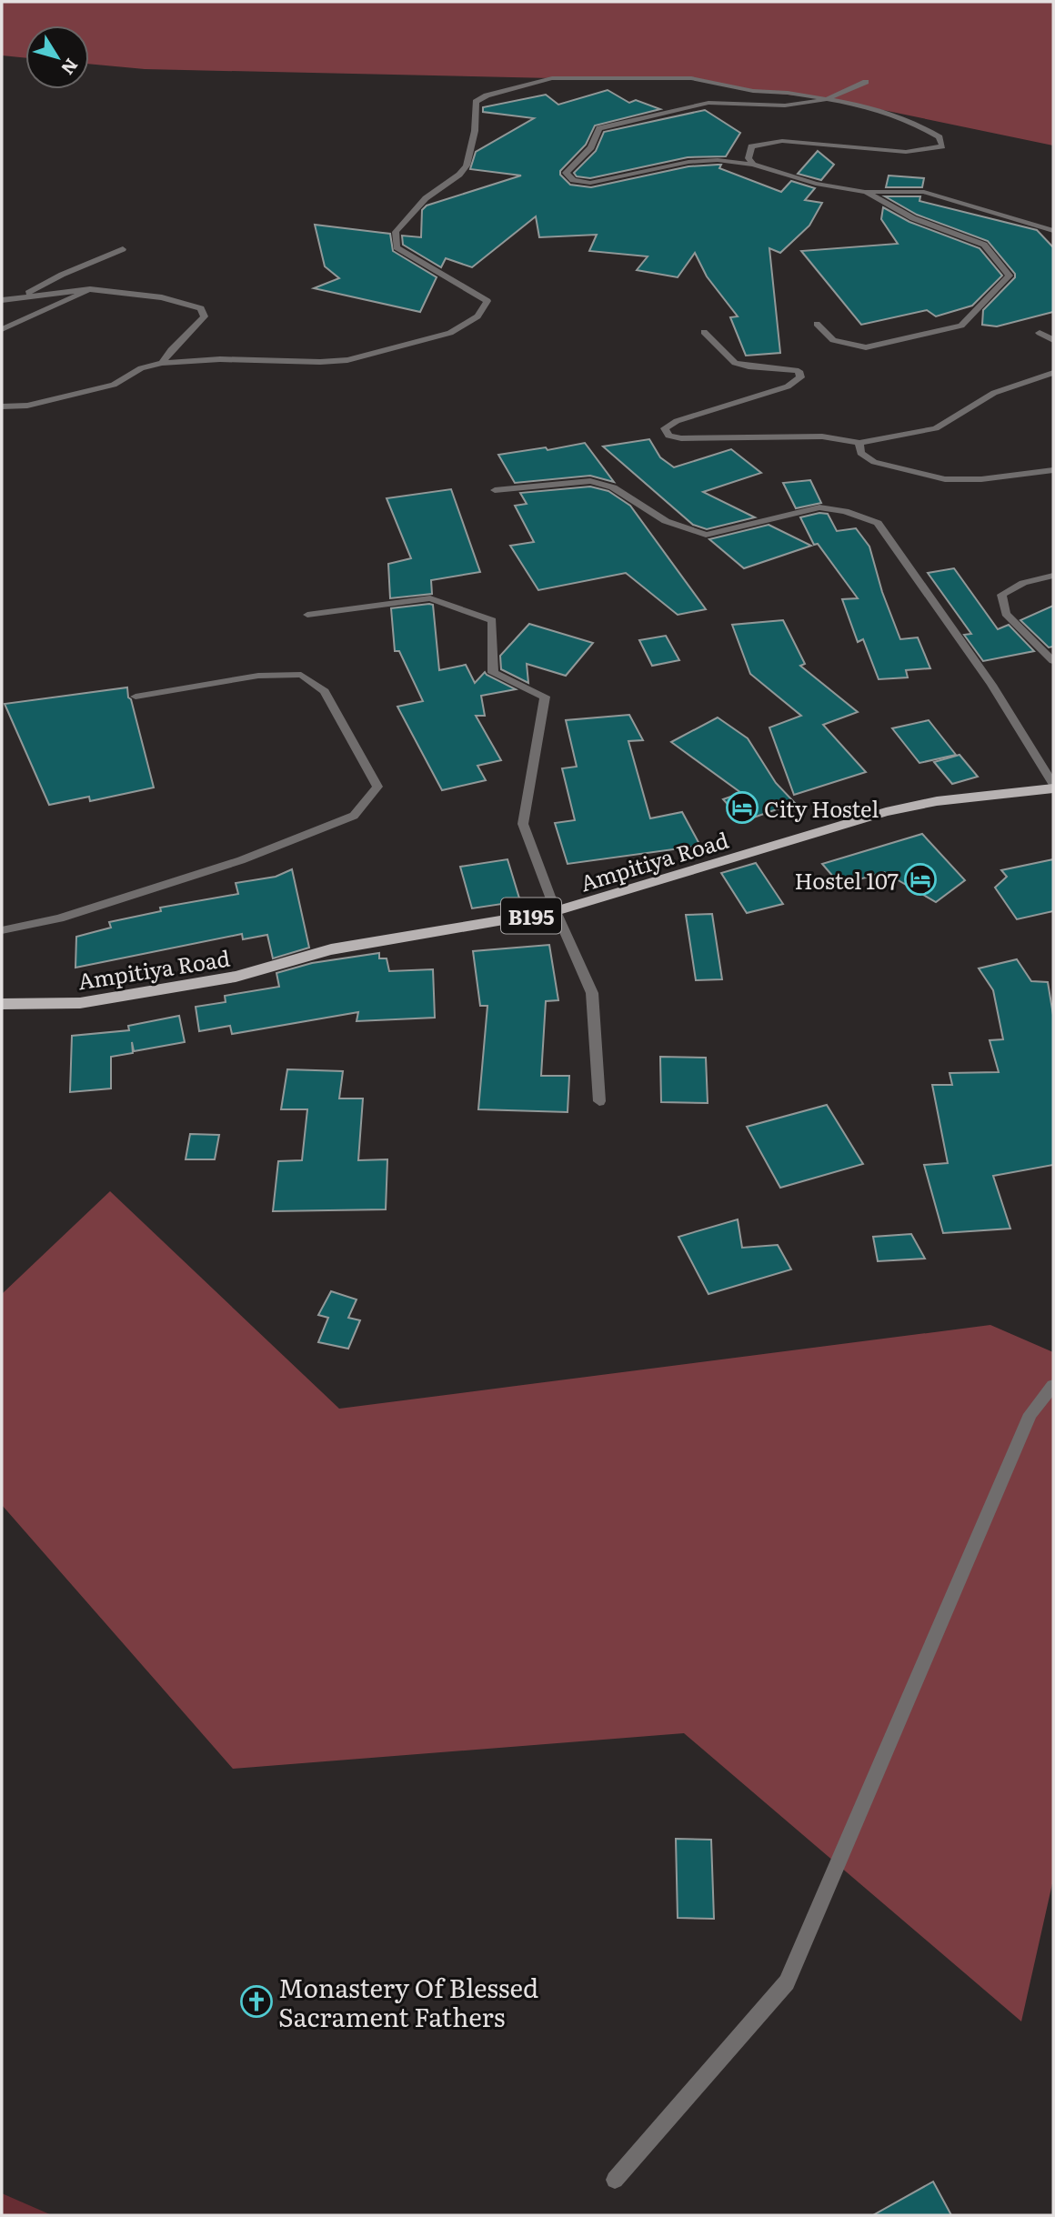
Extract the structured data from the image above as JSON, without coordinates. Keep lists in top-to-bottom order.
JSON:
{
  "streets": {
    "main road": ["Ampitiya Road", "B195"]
  },
  "places": {
    "hotel": ["City Hostel", "Hostel 107"],
    "church": ["Monastery Of Blessed Sacrament Fathers"]
  },
  "north": "bottom right"
}
